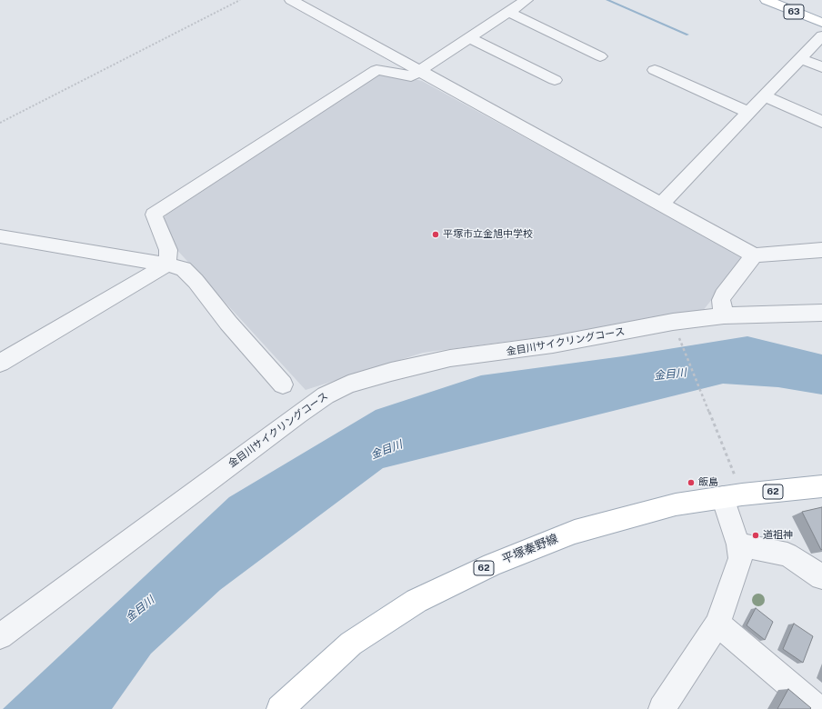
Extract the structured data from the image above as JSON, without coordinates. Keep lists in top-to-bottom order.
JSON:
{
  "streets": {
    "main road": ["63", "62", "平塚秦野線"],
    "street": ["金目川サイクリングコース"]
  },
  "water": ["金目川"],
  "places": ["平塚市立金旭中学校", "飯島", "道祖神"]
}
